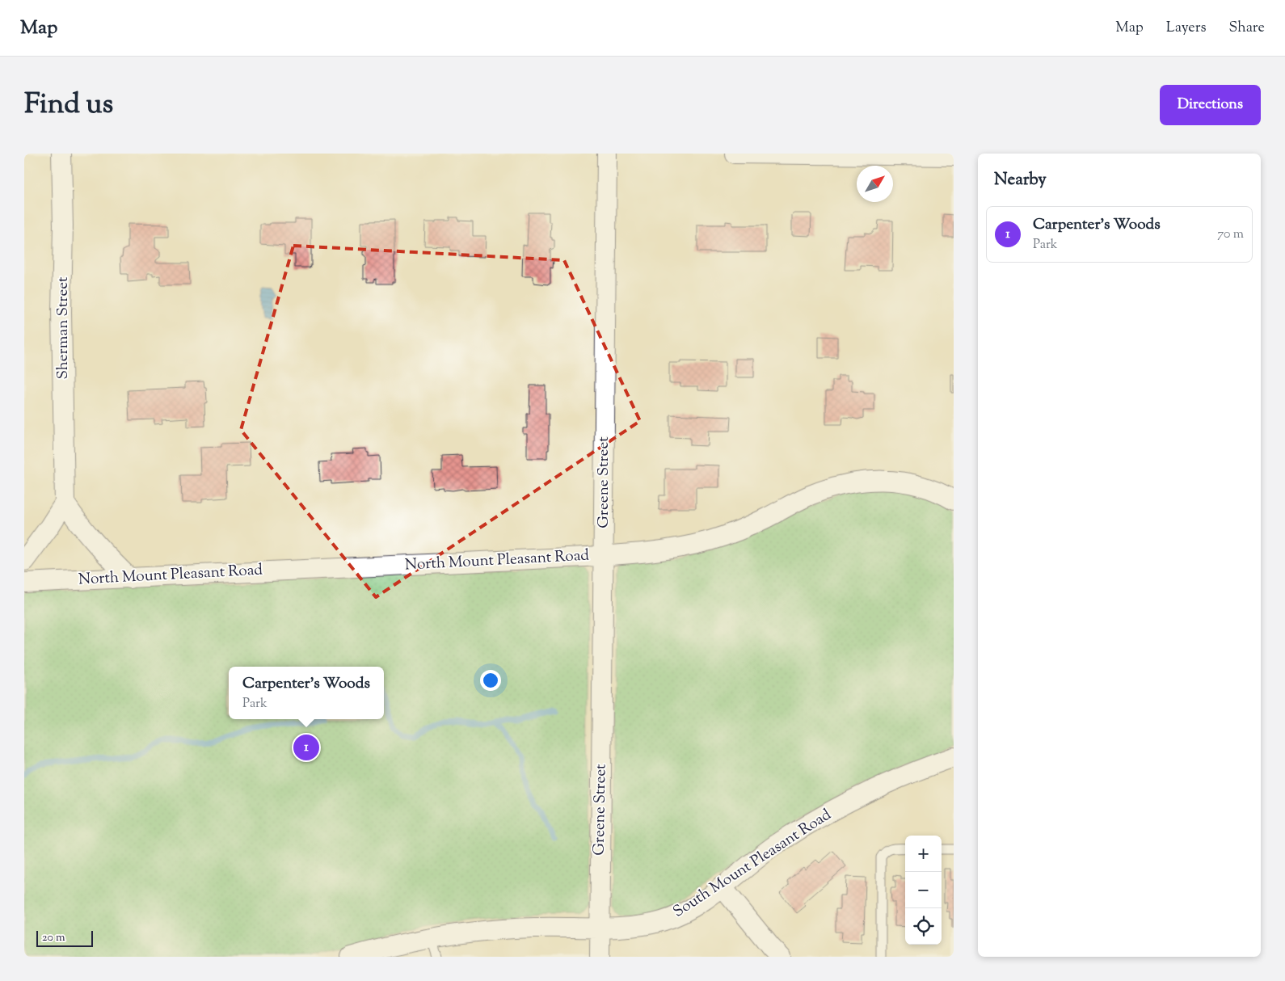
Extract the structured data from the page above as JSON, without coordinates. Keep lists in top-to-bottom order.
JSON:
{
  "streets": {
    "street": [
      "Sherman Street",
      "Greene Street",
      "North Mount Pleasant Road",
      "South Mount Pleasant Road"
    ]
  },
  "crossings": [
    ["Greene Street", "North Mount Pleasant Road"],
    ["Greene Street", "South Mount Pleasant Road"]
  ],
  "scale_bar": "20 m",
  "north": "top right",
  "page": {
    "header": "Map",
    "nav": ["Map", "Layers", "Share"],
    "title": "Find us",
    "buttons": "Directions",
    "heading": "Nearby",
    "list": [
      {
        "mark": "1",
        "name": "Carpenter's Woods",
        "note": "Park",
        "value": "70 m"
      }
    ],
    "popup": ["Carpenter's Woods", "Park"],
    "pins": "1",
    "map_buttons": ["+", "−"],
    "scale": "20 m"
  }
}
